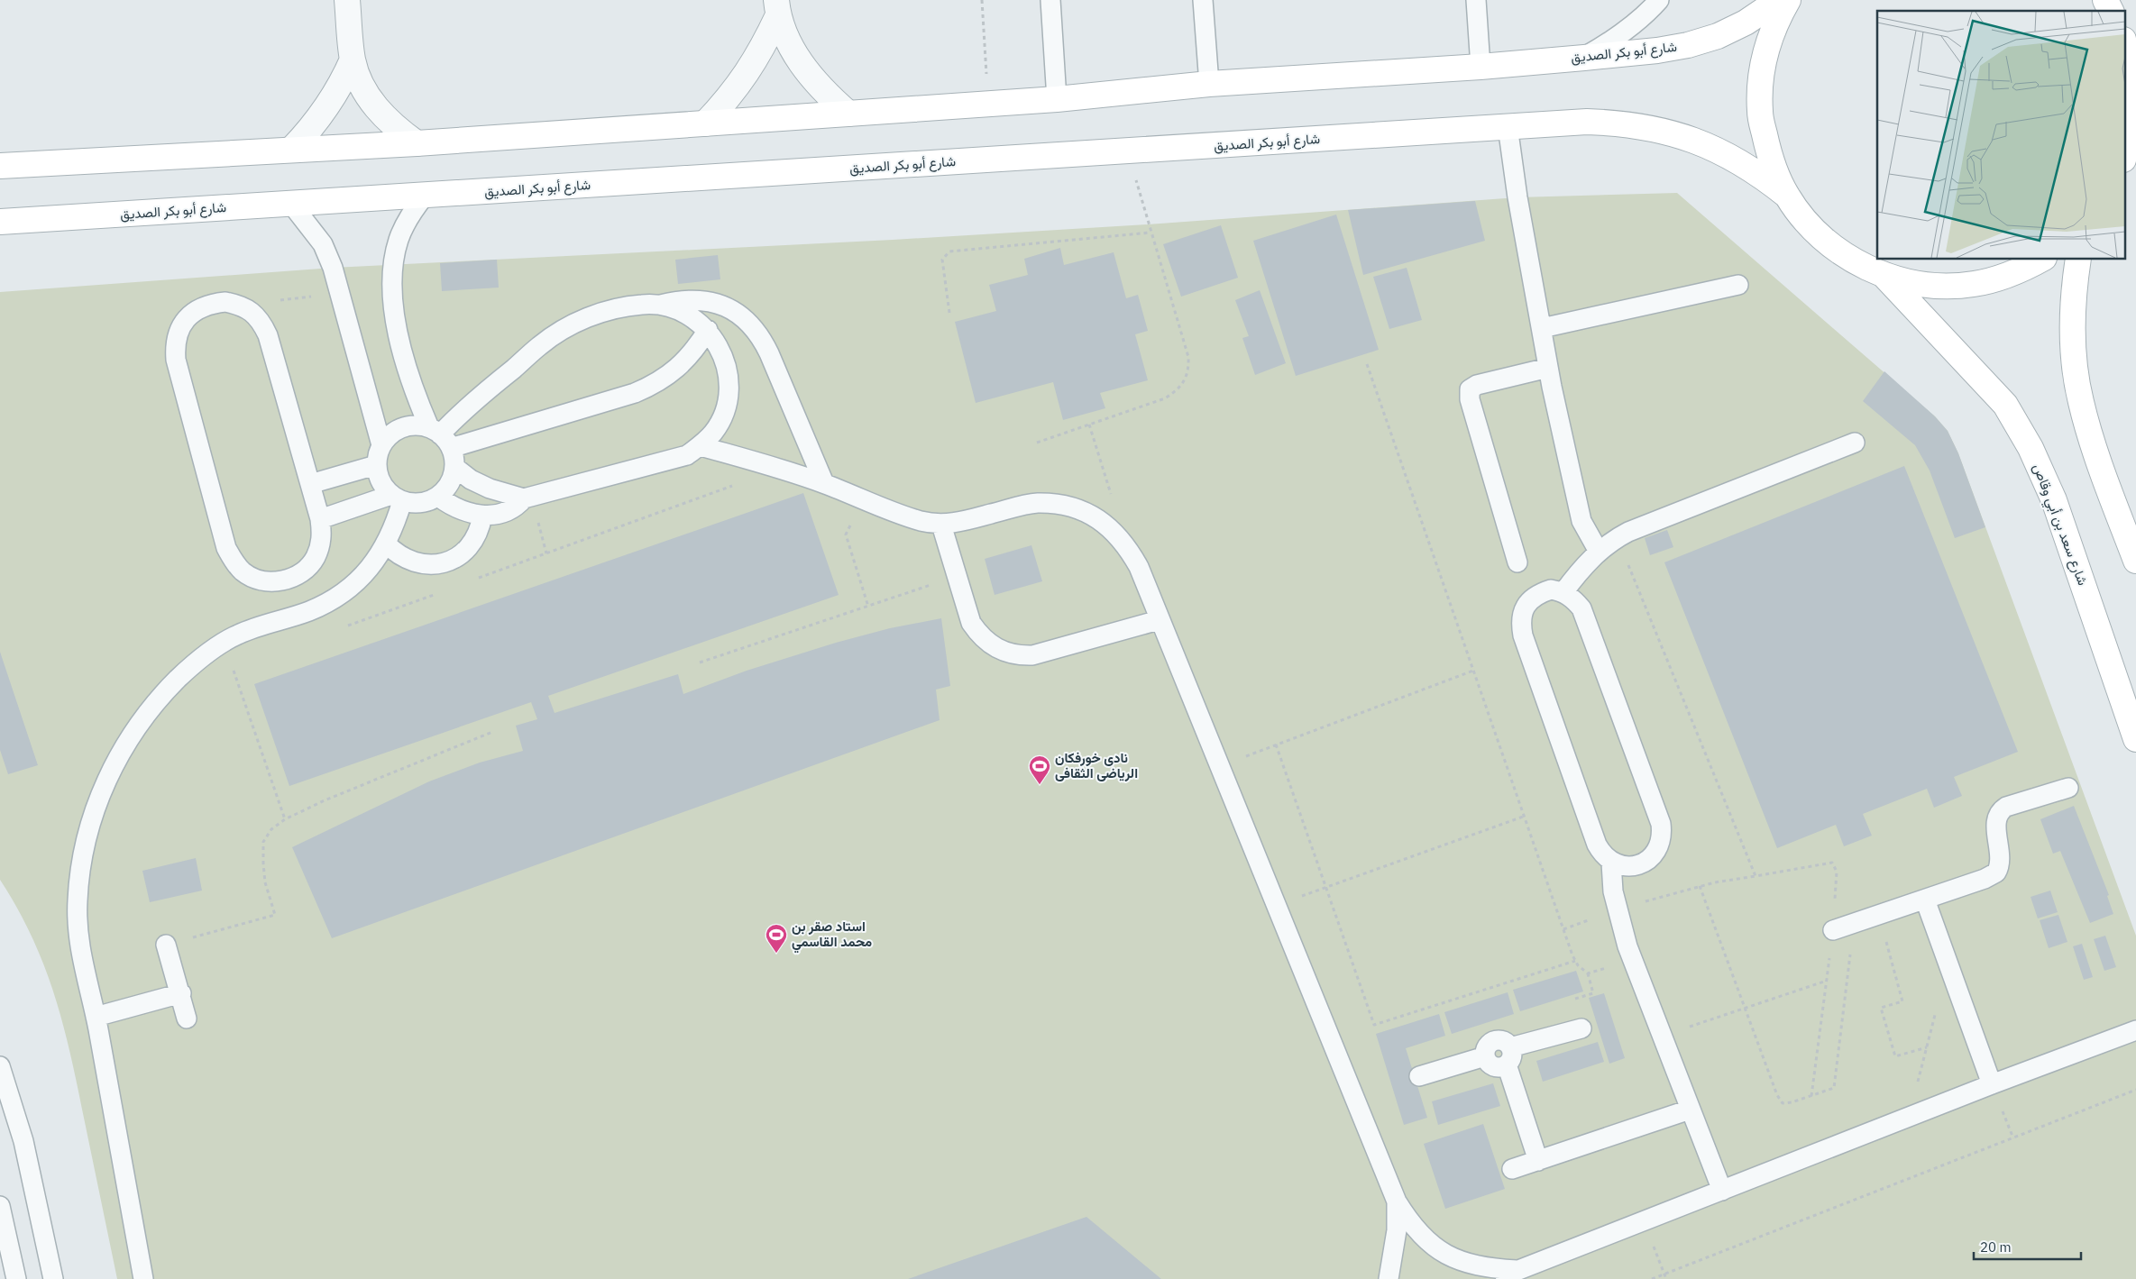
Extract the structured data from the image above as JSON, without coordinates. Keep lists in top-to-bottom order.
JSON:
{
  "streets": {
    "main road": ["شارع أبو بكر الصديق", "شارع سعد بن أبي وقاص"]
  },
  "places": {
    "sports": ["نادى خورفكان الرياضى الثقافى", "استاد صقر بن محمد القاسمي"]
  },
  "scale_bar": "20 m"
}
